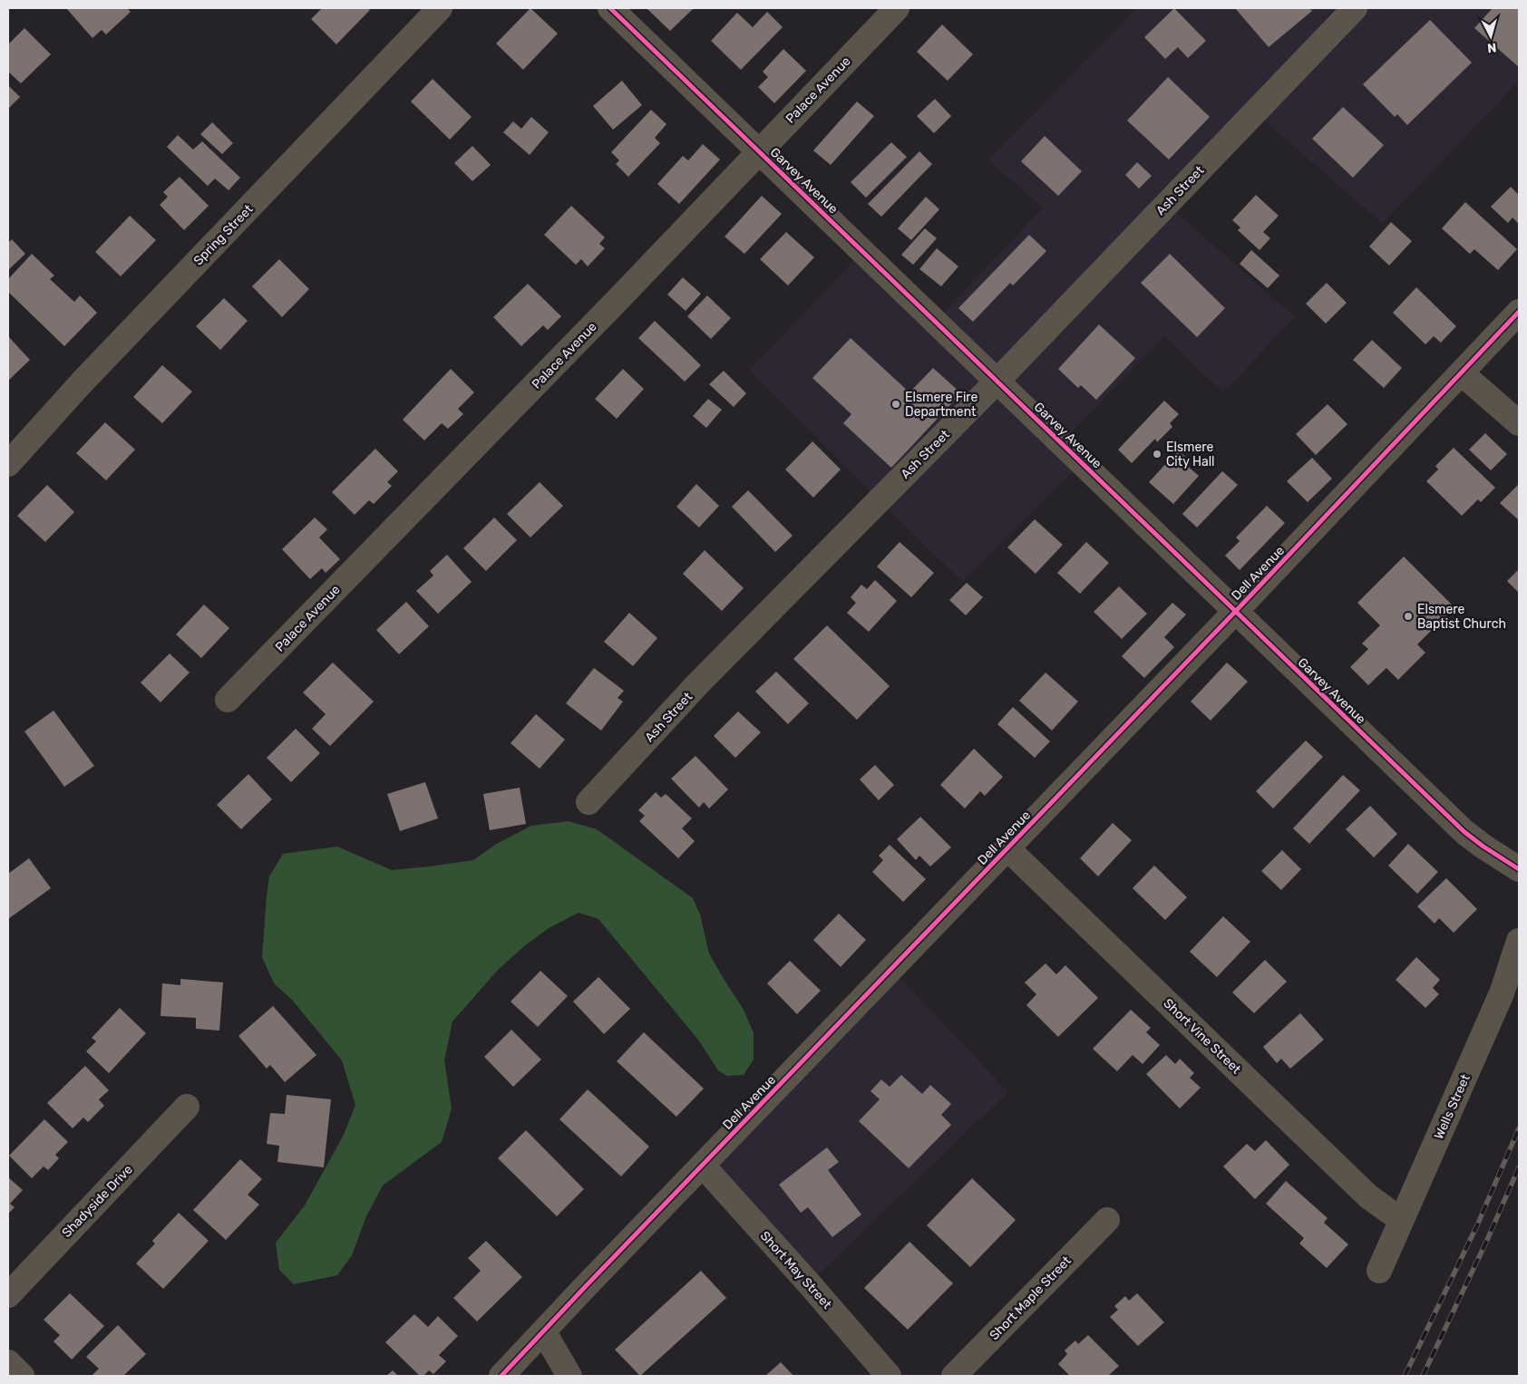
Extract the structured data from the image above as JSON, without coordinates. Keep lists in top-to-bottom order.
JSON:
{
  "streets": {
    "street": [
      "Palace Avenue",
      "Garvey Avenue",
      "Ash Street",
      "Spring Street",
      "Dell Avenue",
      "Short Vine Street",
      "Wells Street",
      "Shadyside Drive",
      "Short May Street",
      "Short Maple Street"
    ]
  },
  "crossings": [
    ["Palace Avenue", "Garvey Avenue"],
    ["Garvey Avenue", "Ash Street"],
    ["Garvey Avenue", "Dell Avenue"],
    ["Dell Avenue", "Short Vine Street"],
    ["Dell Avenue", "Short May Street"],
    ["Short Vine Street", "Wells Street"]
  ],
  "places": ["Elsmere Fire Department", "Elsmere City Hall", "Elsmere Baptist Church"],
  "north": "bottom"
}
